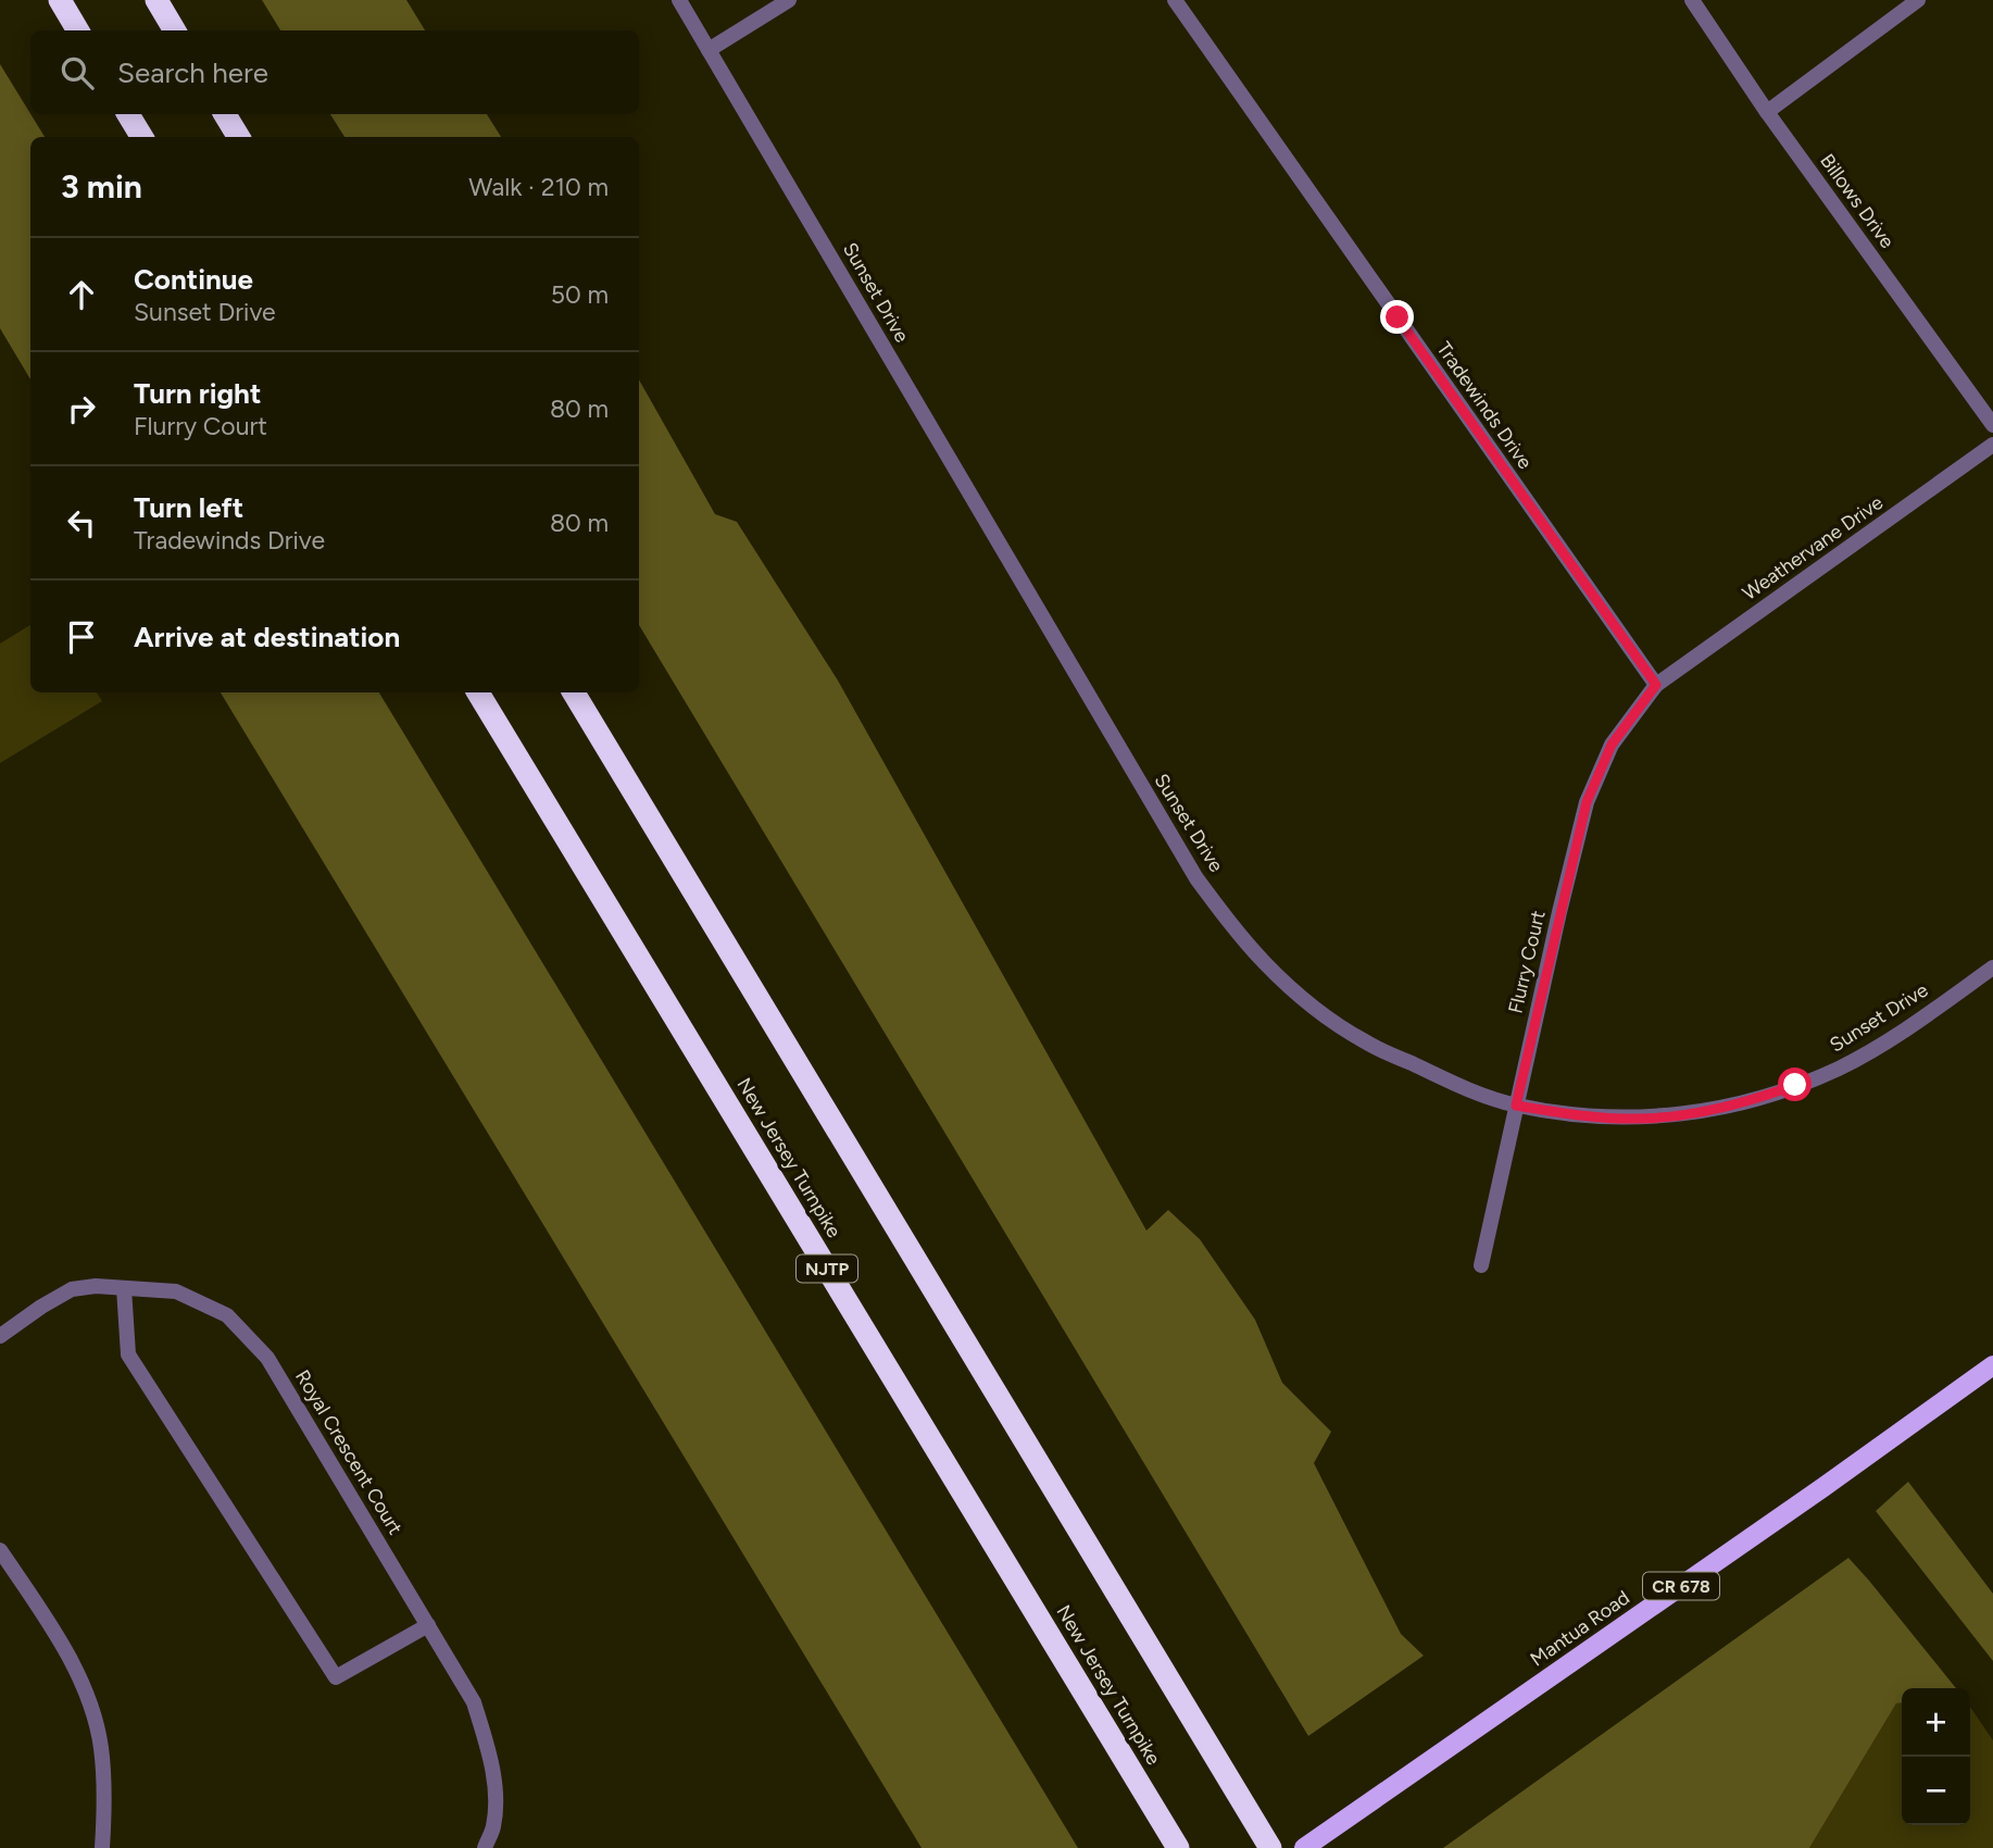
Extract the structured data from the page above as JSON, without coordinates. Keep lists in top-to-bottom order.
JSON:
{
  "streets": {
    "highway": ["New Jersey Turnpike", "NJTP"],
    "main road": ["CR 678", "Mantua Road"],
    "street": [
      "Billows Drive",
      "Sunset Drive",
      "Tradewinds Drive",
      "Weathervane Drive",
      "Flurry Court",
      "Royal Crescent Court"
    ]
  },
  "crossings": [
    ["Sunset Drive", "Flurry Court"],
    ["Tradewinds Drive", "Weathervane Drive"],
    ["Tradewinds Drive", "Flurry Court"],
    ["Weathervane Drive", "Flurry Court"]
  ],
  "page": {
    "search": "Search here",
    "heading": ["3 min", "Walk · 210 m"],
    "list": [
      ["Continue", "Sunset Drive", "50 m"],
      ["Turn right", "Flurry Court", "80 m"],
      ["Turn left", "Tradewinds Drive", "80 m"],
      "Arrive at destination"
    ],
    "map_buttons": ["+", "−"]
  }
}
